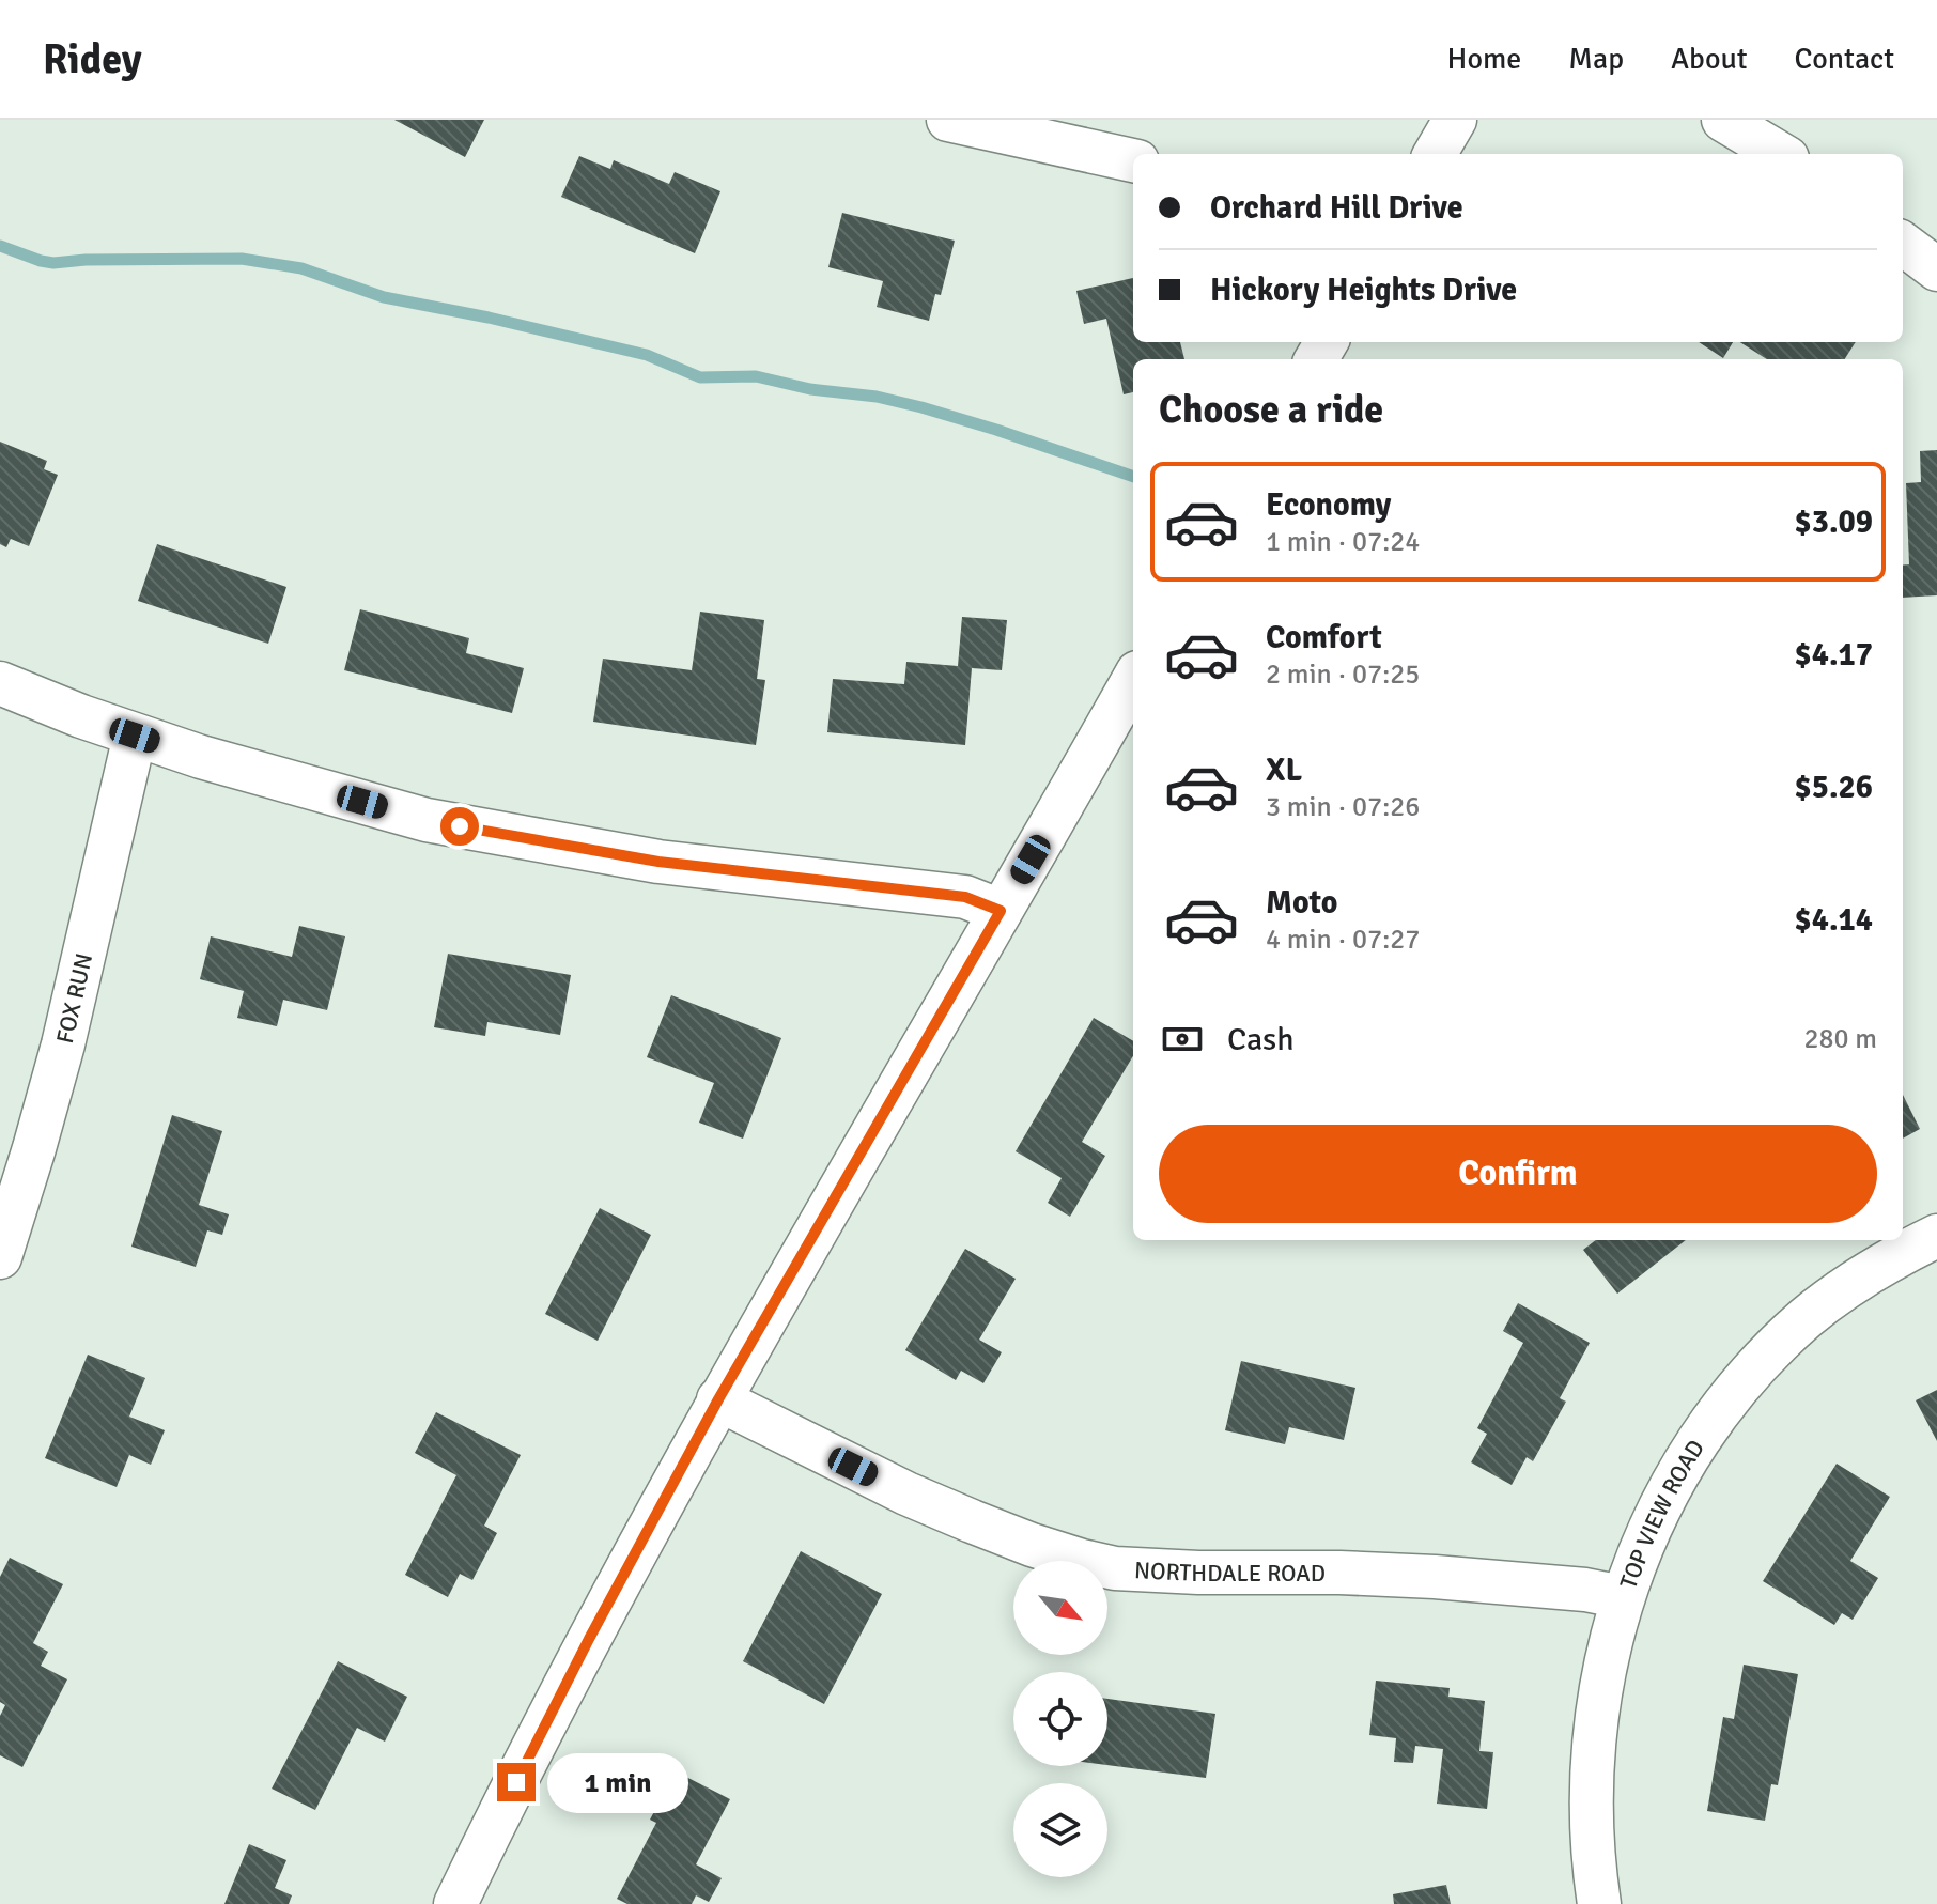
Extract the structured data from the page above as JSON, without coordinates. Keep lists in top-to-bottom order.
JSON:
{
  "streets": {
    "street": ["FOX RUN", "TOP VIEW ROAD", "NORTHDALE ROAD"]
  },
  "crossings": [
    ["TOP VIEW ROAD", "NORTHDALE ROAD"]
  ],
  "north": "bottom right",
  "page": {
    "header": "Ridey",
    "nav": [
      "Home",
      "Map",
      "About",
      "Contact"
    ],
    "banner": ["Orchard Hill Drive", "Hickory Heights Drive"],
    "heading": "Choose a ride",
    "list": [
      {
        "name": "Economy",
        "note": "1 min · 07:24",
        "value": "$3.09"
      },
      {
        "name": "Comfort",
        "note": "2 min · 07:25",
        "value": "$4.17"
      },
      {
        "name": "XL",
        "note": "3 min · 07:26",
        "value": "$5.26"
      },
      {
        "name": "Moto",
        "note": "4 min · 07:27",
        "value": "$4.14"
      }
    ],
    "pay": ["Cash", "280 m"],
    "buttons": "Confirm",
    "bubble": "1 min"
  }
}
